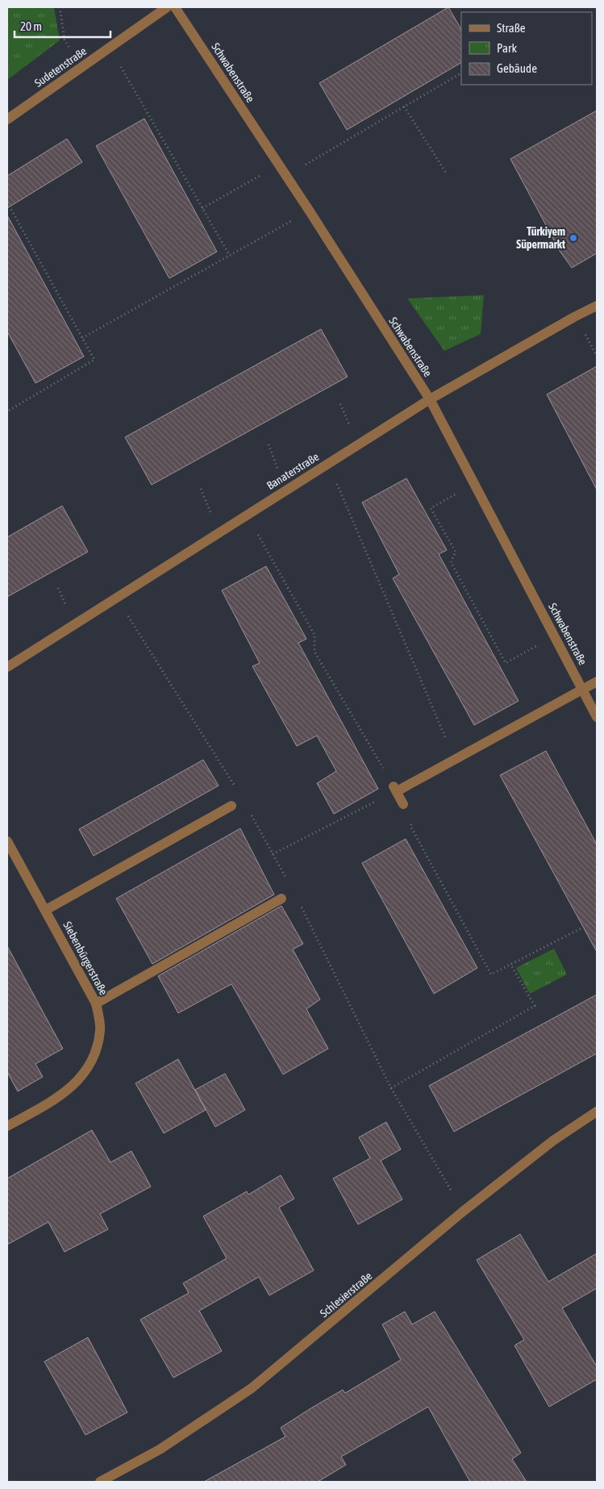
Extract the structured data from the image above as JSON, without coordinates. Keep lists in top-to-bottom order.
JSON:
{
  "streets": {
    "street": [
      "Sudetenstraße",
      "Schwabenstraße",
      "Banaterstraße",
      "Siebenbürgerstraße",
      "Schlesierstraße"
    ]
  },
  "crossings": [
    ["Schwabenstraße", "Banaterstraße"]
  ],
  "places": ["Türkiyem Süpermarkt"],
  "legend": ["Straße", "Park", "Gebäude"],
  "scale_bar": "20 m"
}
